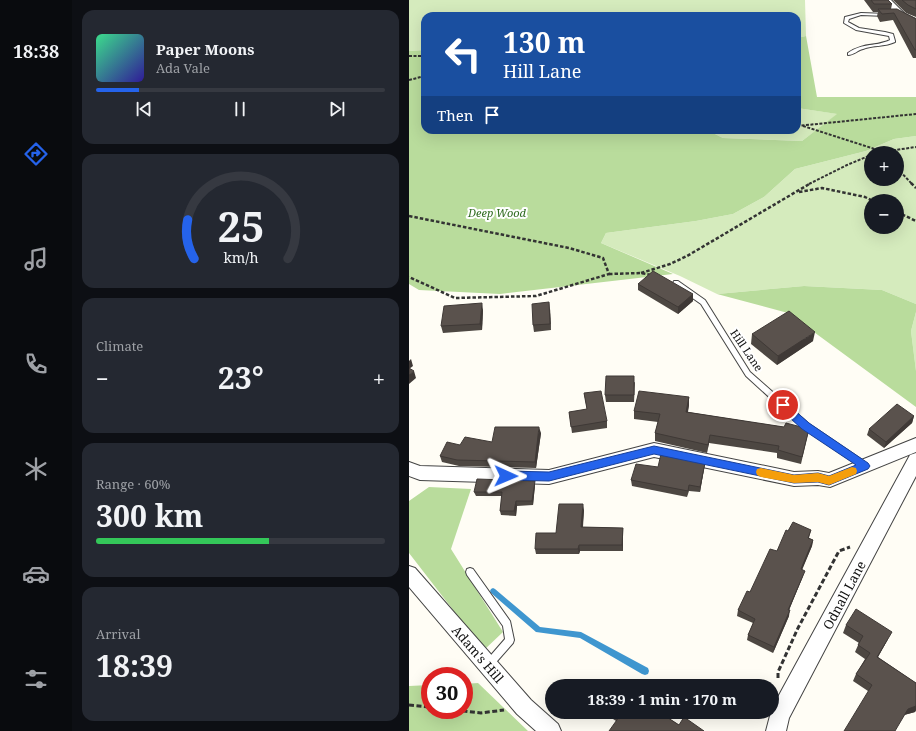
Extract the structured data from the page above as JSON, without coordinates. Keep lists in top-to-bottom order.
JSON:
{
  "streets": {
    "street": ["Odnall Lane", "Adam's Hill"],
    "lane": ["Hill Lane"]
  },
  "parks": ["Deep Wood"],
  "page": {
    "tabs": "18:38",
    "turn": ["130 m", "Hill Lane"],
    "song": ["Paper Moons", "Ada Vale"],
    "then": "Then",
    "map_buttons": ["+", "−"],
    "tile": [
      "Climate",
      ["Range · 60%", "300 km"],
      ["Arrival", "18:39"]
    ],
    "heat": ["−", "23°", "+"],
    "limit": "30",
    "trip": "18:39 · 1 min · 170 m",
    "gauge": ["25", "km/h"]
  }
}
